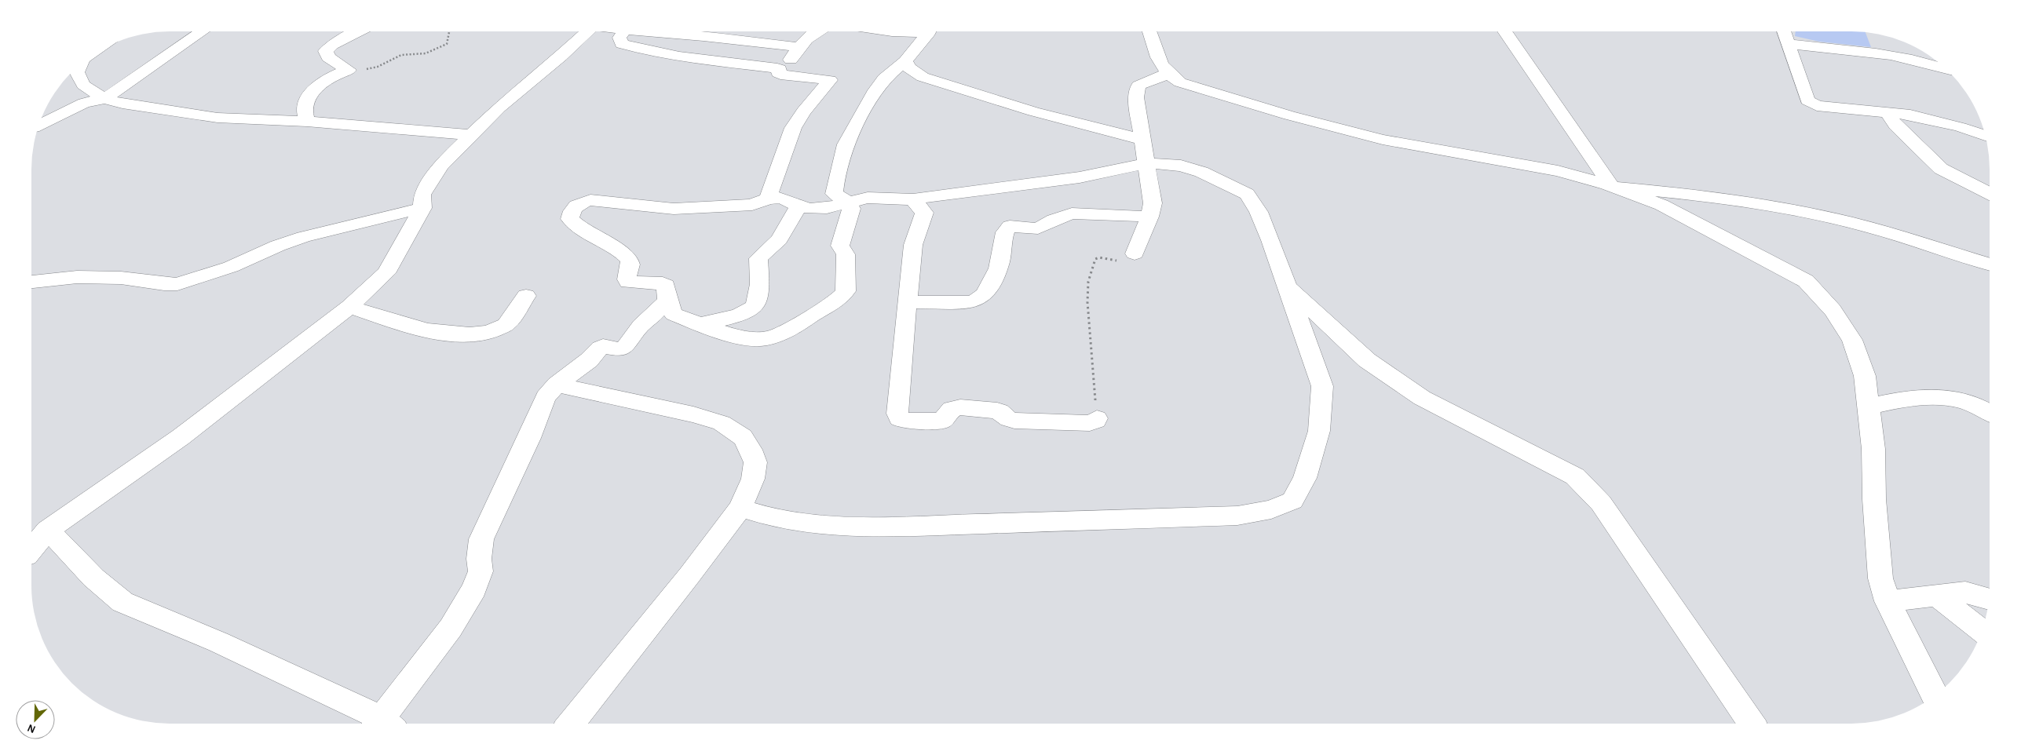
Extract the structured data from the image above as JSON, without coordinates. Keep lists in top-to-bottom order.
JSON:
{
  "north": "bottom left"
}
